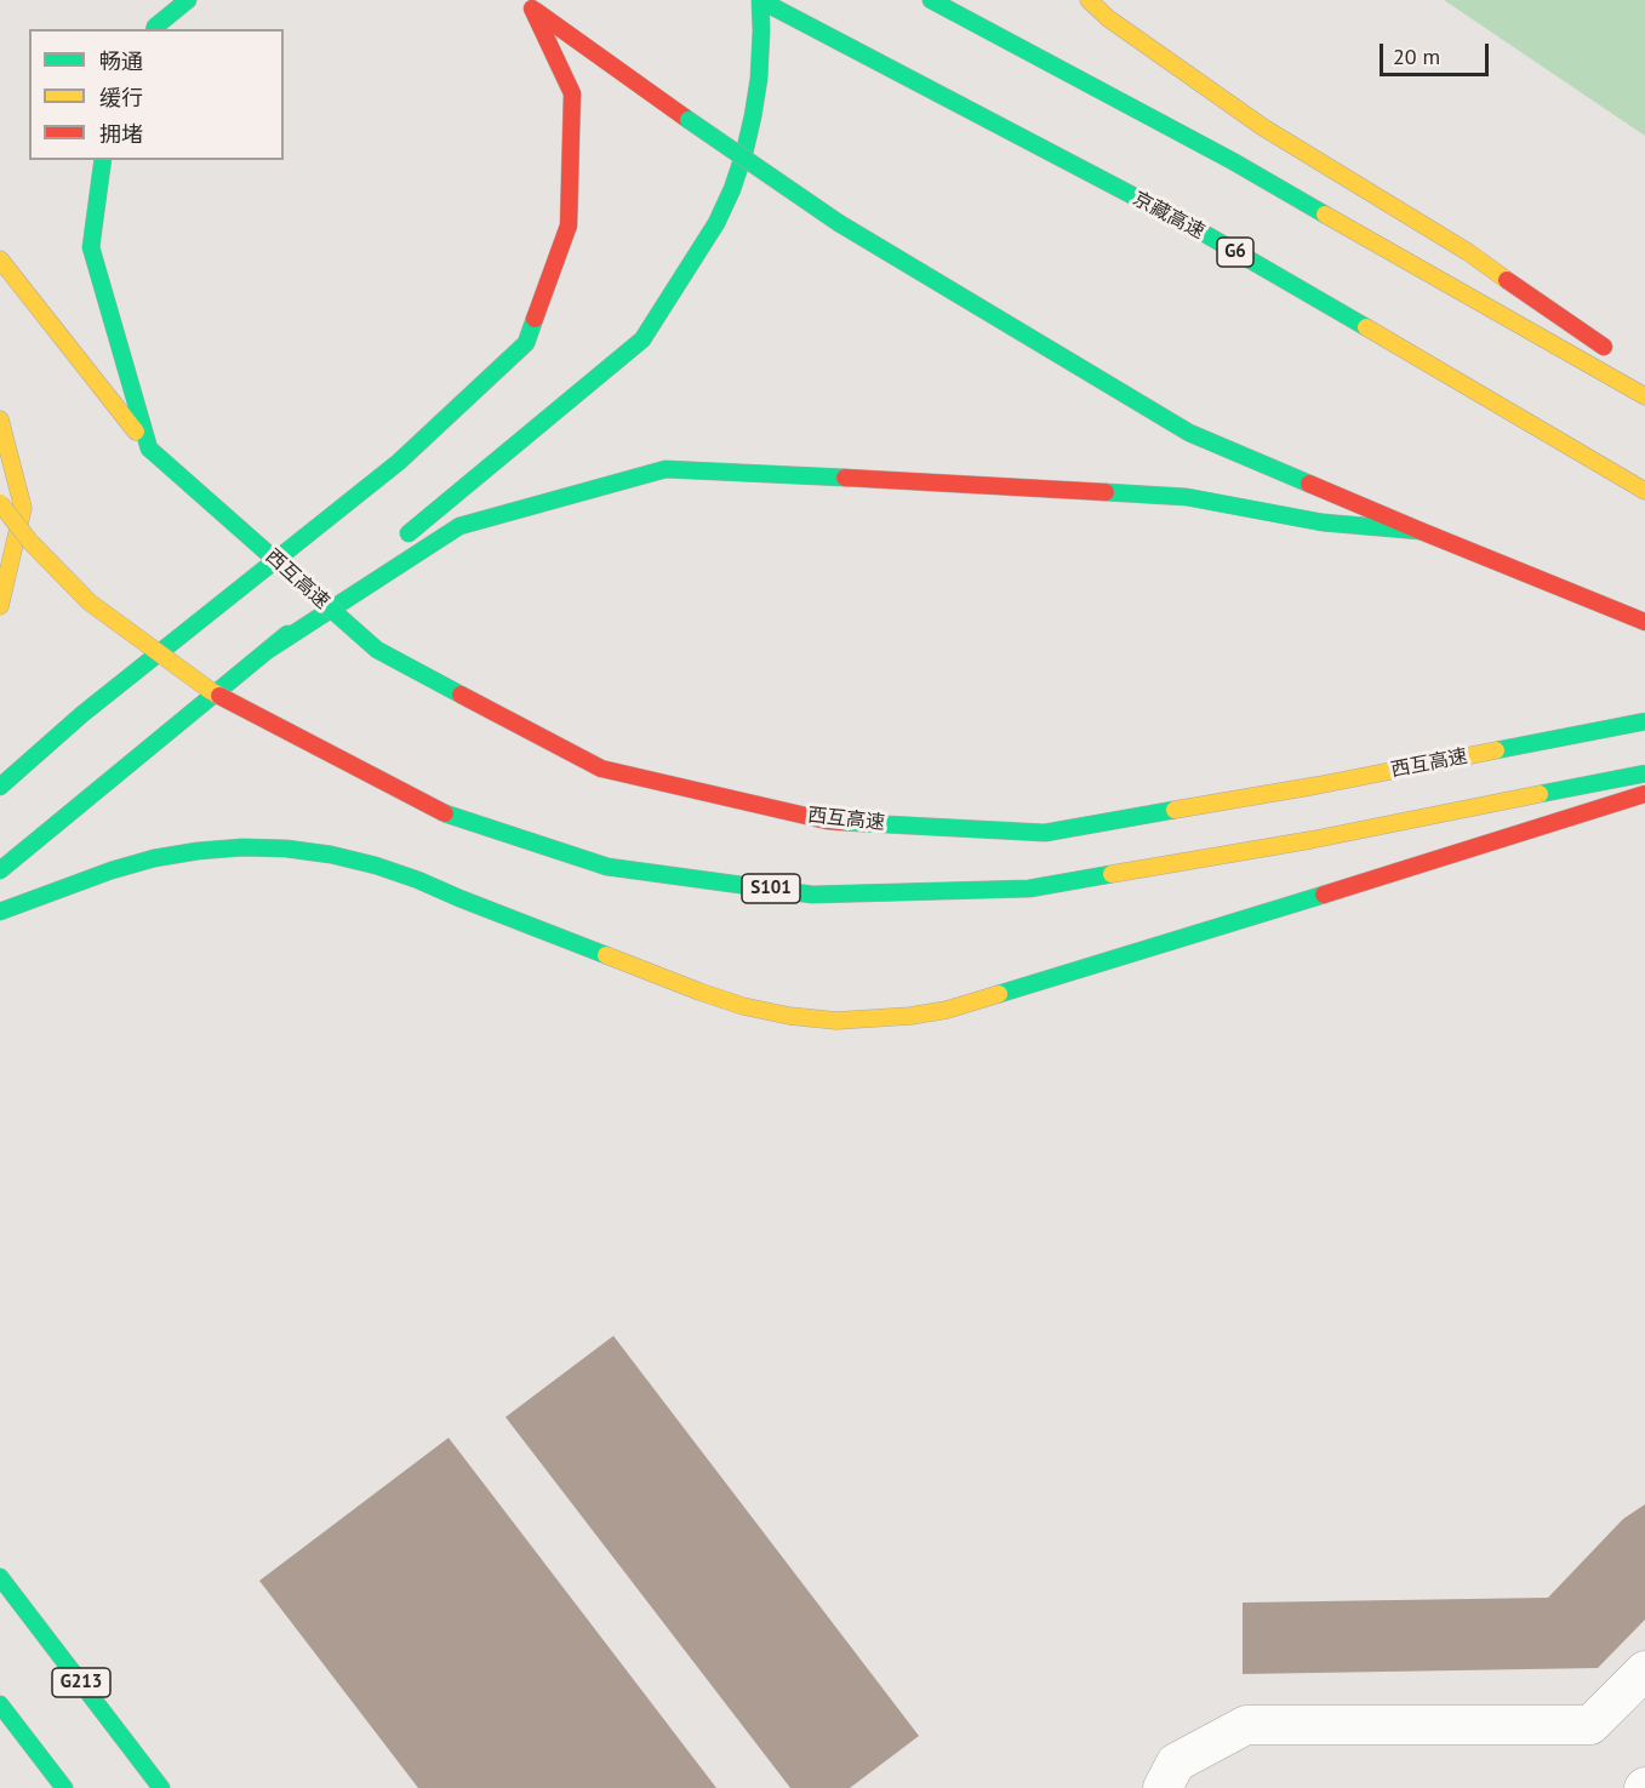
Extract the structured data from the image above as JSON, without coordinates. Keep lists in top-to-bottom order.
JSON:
{
  "streets": {
    "highway": [
      "京藏高速",
      "G6",
      "西互高速",
      "S101",
      "G213"
    ]
  },
  "legend": ["畅通", "缓行", "拥堵"],
  "scale_bar": "20 m"
}
